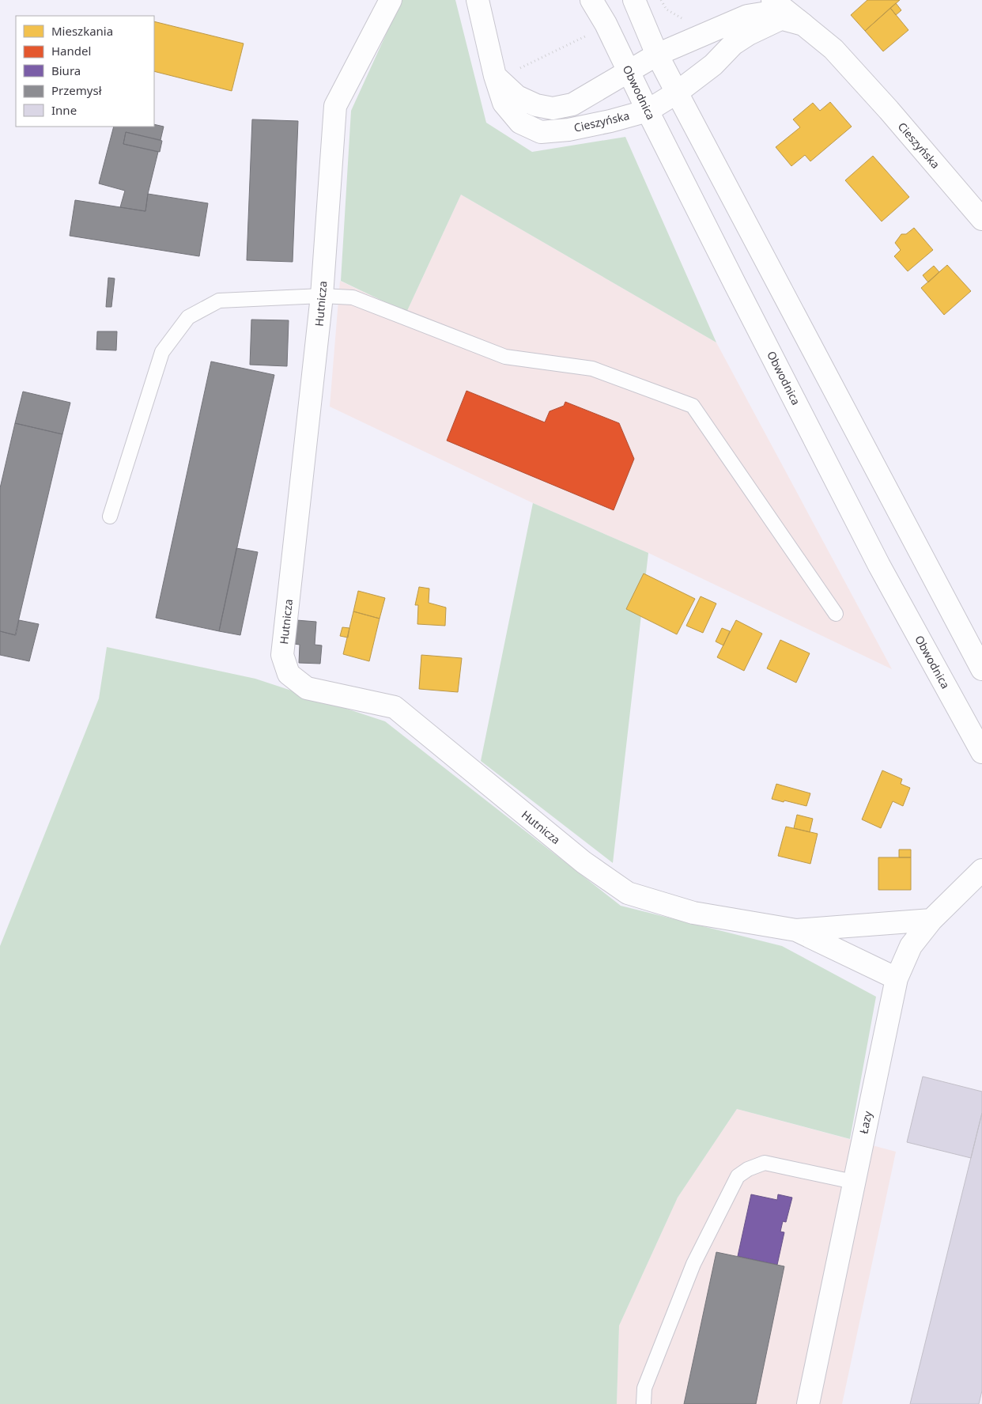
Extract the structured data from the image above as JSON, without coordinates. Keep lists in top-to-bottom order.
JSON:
{
  "streets": {
    "street": [
      "Obwodnica",
      "Cieszyńska",
      "Hutnicza",
      "Łazy"
    ]
  },
  "crossings": [
    ["Obwodnica", "Cieszyńska"]
  ],
  "legend": [
    "Mieszkania",
    "Handel",
    "Biura",
    "Przemysł",
    "Inne"
  ]
}
